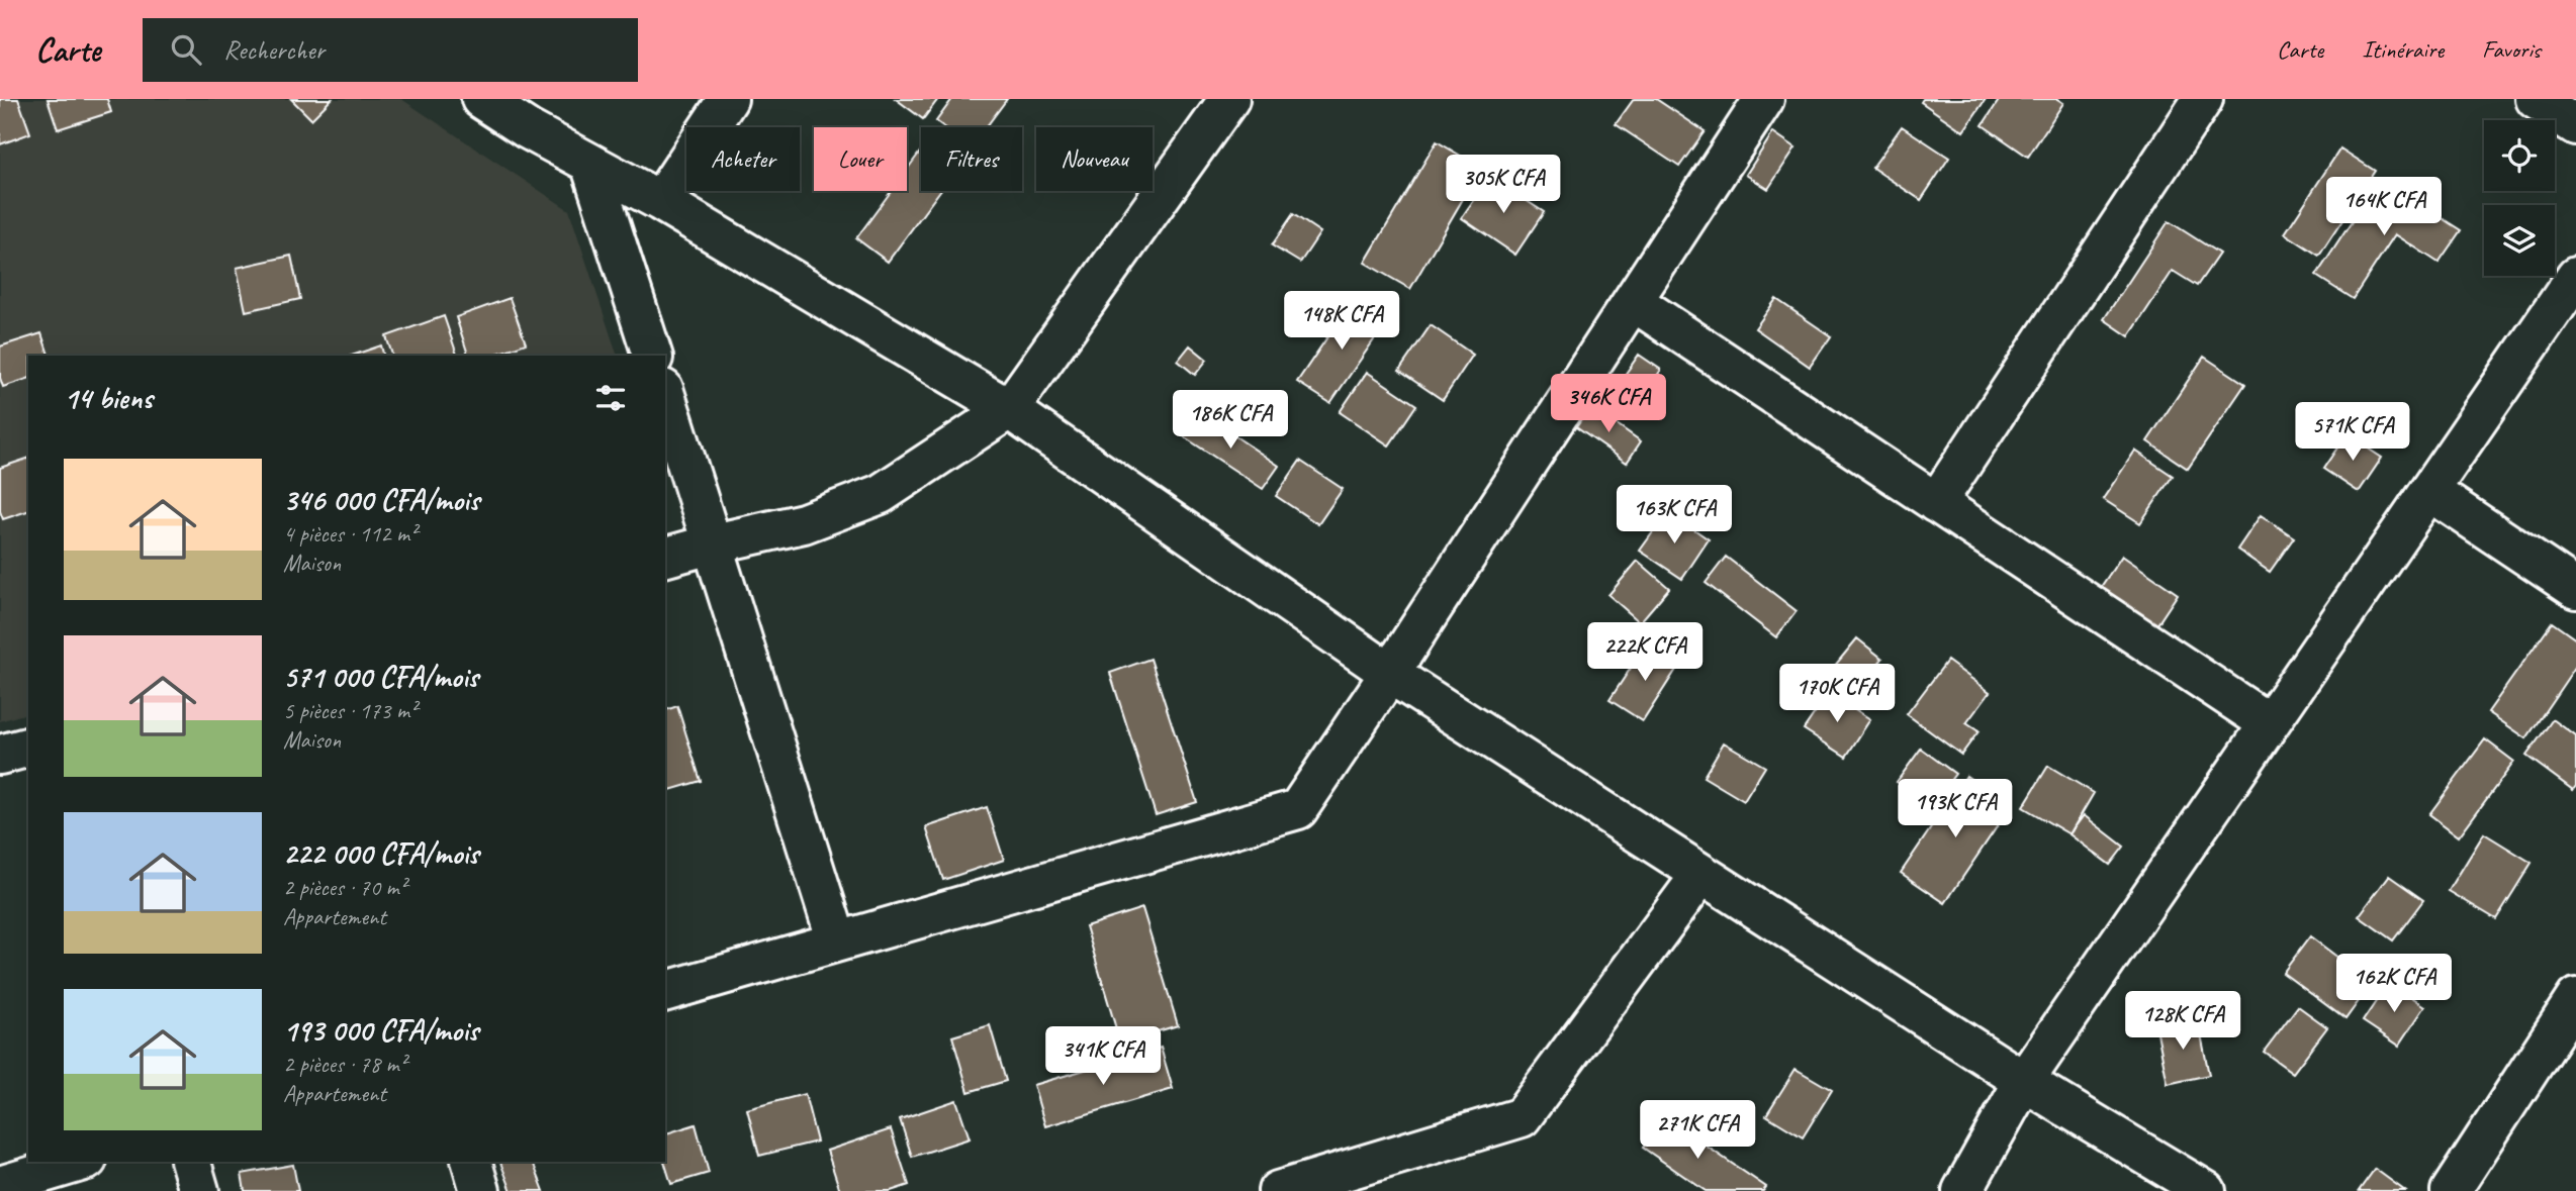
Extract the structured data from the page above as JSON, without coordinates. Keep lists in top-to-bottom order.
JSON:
{
  "page": {
    "header": "Carte",
    "search": "Rechercher",
    "nav": ["Carte", "Itinéraire", "Favoris"],
    "chip": [
      "Acheter",
      "Louer",
      "Filtres",
      "Nouveau"
    ],
    "price": [
      "305K CFA",
      "164K CFA",
      "148K CFA",
      "346K CFA",
      "186K CFA",
      "571K CFA",
      "163K CFA",
      "222K CFA",
      "170K CFA",
      "193K CFA",
      "162K CFA",
      "128K CFA",
      "341K CFA",
      "271K CFA"
    ],
    "heading": "14 biens",
    "list": [
      {
        "name": "346 000 CFA/mois",
        "note": "4 pièces · 112 m² · Maison"
      },
      {
        "name": "571 000 CFA/mois",
        "note": "5 pièces · 173 m² · Maison"
      },
      {
        "name": "222 000 CFA/mois",
        "note": "2 pièces · 70 m² · Appartement"
      },
      {
        "name": "193 000 CFA/mois",
        "note": "2 pièces · 78 m² · Appartement"
      }
    ]
  }
}
